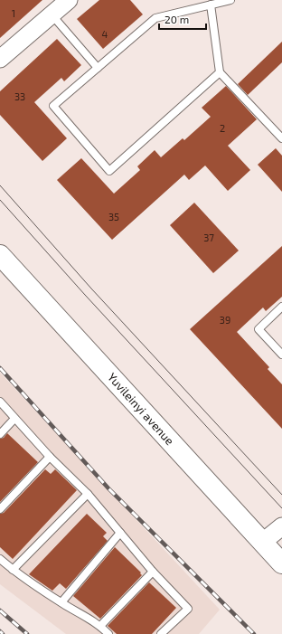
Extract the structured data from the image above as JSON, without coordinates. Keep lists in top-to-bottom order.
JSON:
{
  "streets": {
    "main road": ["Yuvileinyi avenue"]
  },
  "house_numbers": [
    "1",
    "4",
    "33",
    "2",
    "35",
    "37",
    "39"
  ],
  "scale_bar": "20 m"
}
